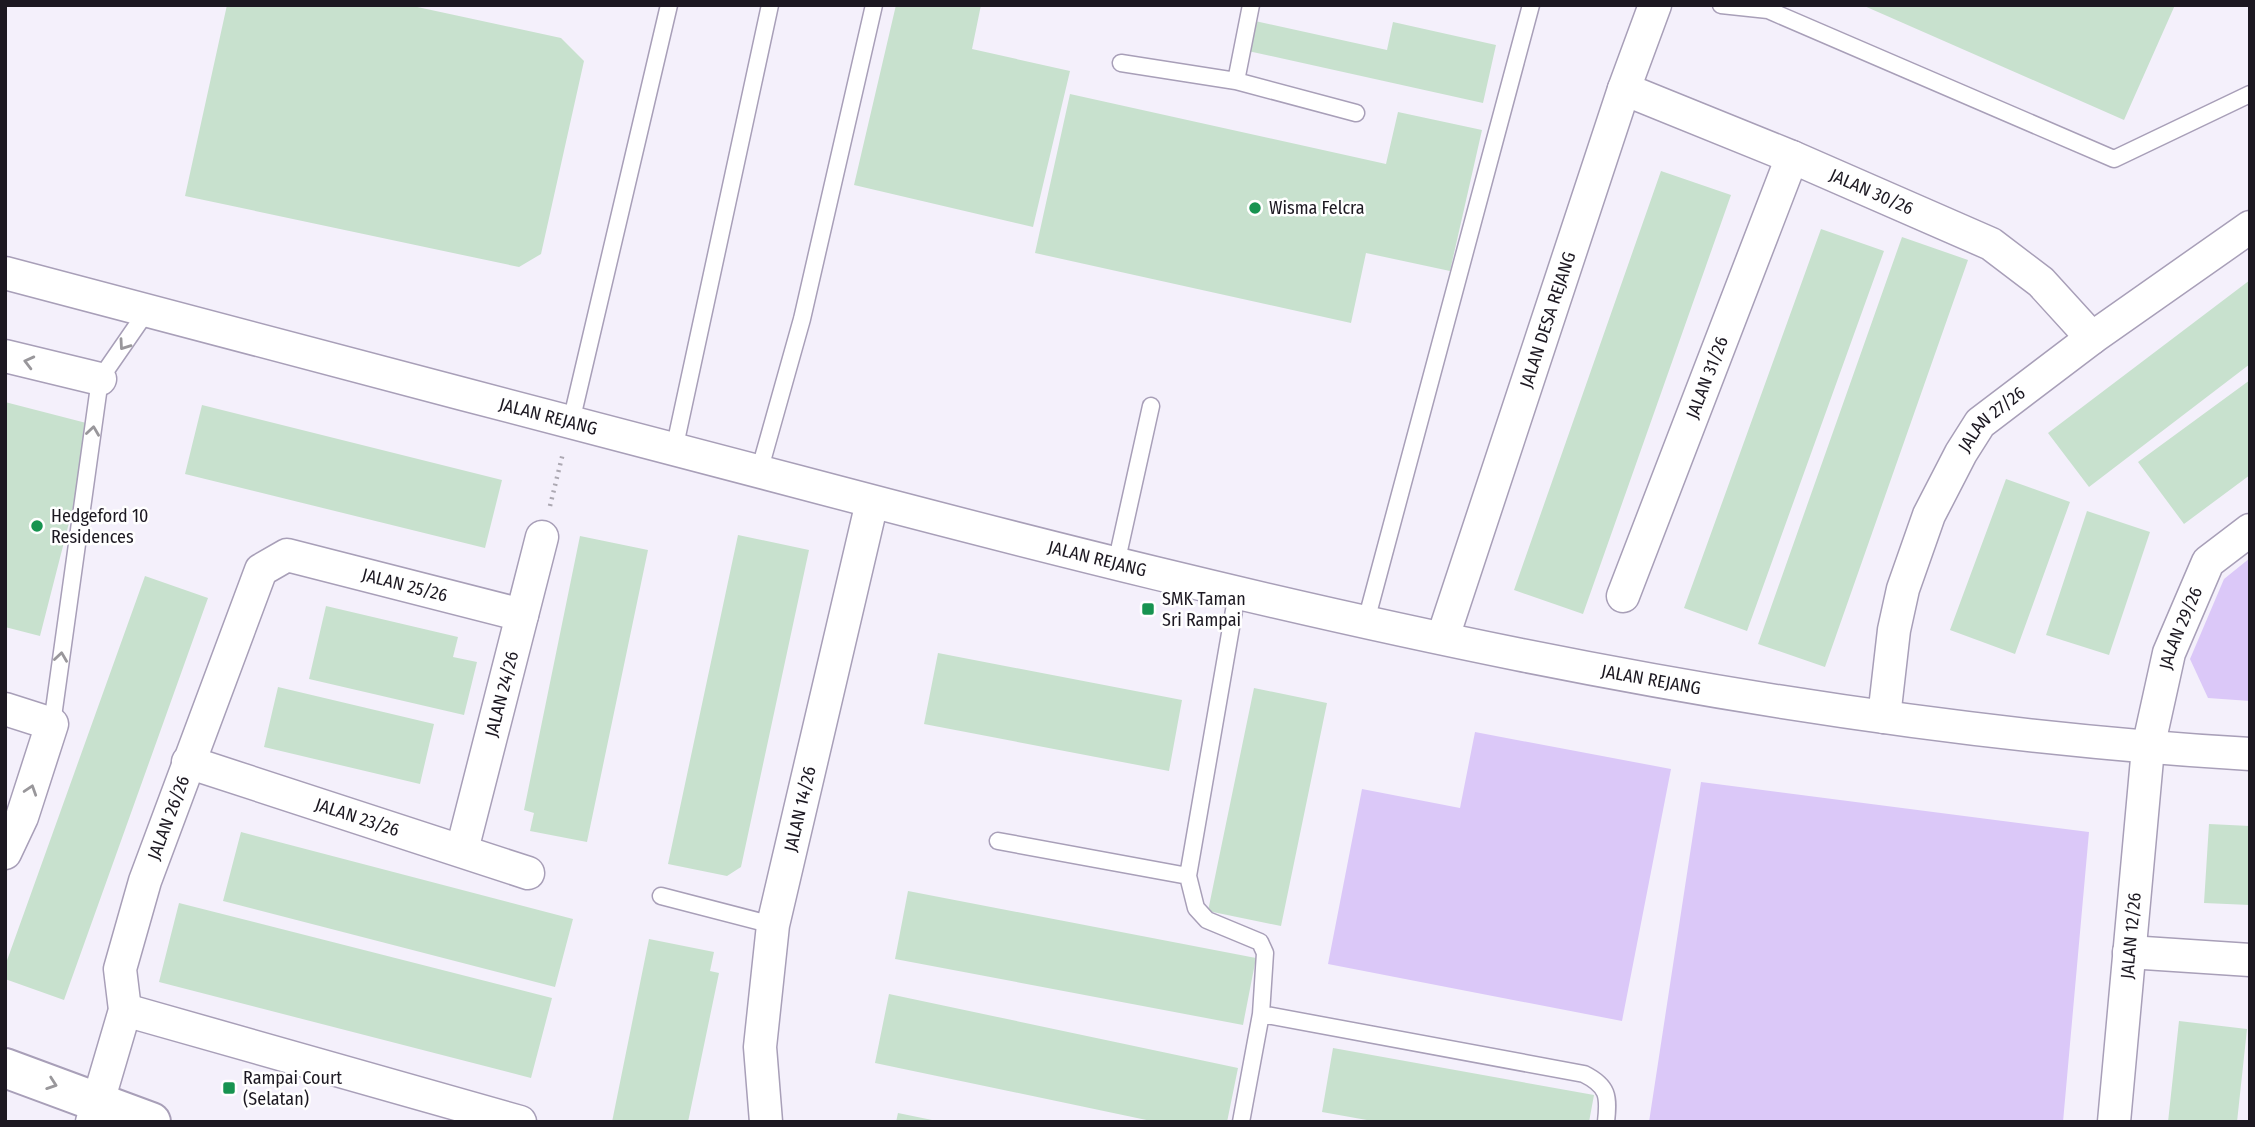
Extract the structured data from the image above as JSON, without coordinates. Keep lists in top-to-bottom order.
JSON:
{
  "streets": {
    "street": [
      "JALAN 30/26",
      "JALAN DESA REJANG",
      "JALAN 31/26",
      "JALAN REJANG",
      "JALAN 27/26",
      "JALAN 25/26",
      "JALAN 29/26",
      "JALAN 24/26",
      "JALAN 14/26",
      "JALAN 26/26",
      "JALAN 23/26",
      "JALAN 12/26"
    ]
  },
  "crossings": [
    ["JALAN 30/26", "JALAN DESA REJANG"],
    ["JALAN 30/26", "JALAN 31/26"],
    ["JALAN 30/26", "JALAN 27/26"],
    ["JALAN DESA REJANG", "JALAN REJANG"],
    ["JALAN REJANG", "JALAN 27/26"],
    ["JALAN REJANG", "JALAN 29/26"],
    ["JALAN REJANG", "JALAN 14/26"],
    ["JALAN REJANG", "JALAN 12/26"],
    ["JALAN 25/26", "JALAN 24/26"],
    ["JALAN 25/26", "JALAN 26/26"],
    ["JALAN 29/26", "JALAN 12/26"],
    ["JALAN 24/26", "JALAN 23/26"],
    ["JALAN 26/26", "JALAN 23/26"]
  ],
  "places": {
    "other": ["Wisma Felcra", "Hedgeford 10 Residences"],
    "transit": ["SMK Taman Sri Rampai", "Rampai Court (Selatan)"]
  }
}
